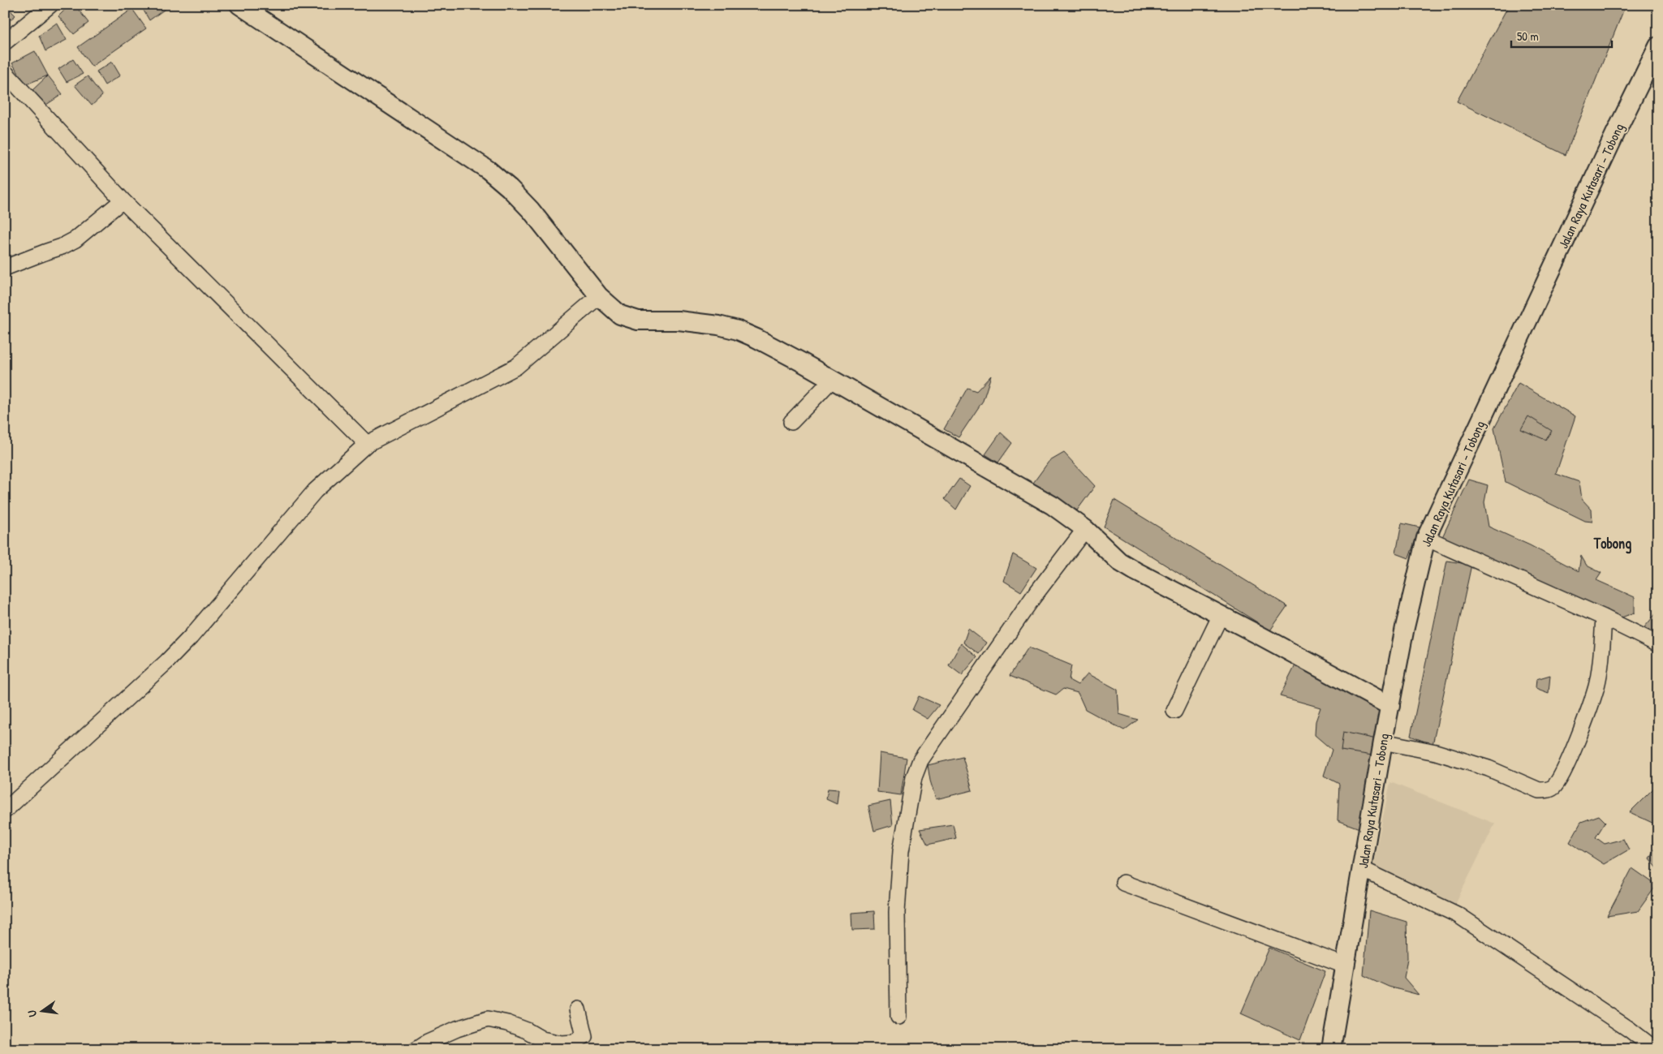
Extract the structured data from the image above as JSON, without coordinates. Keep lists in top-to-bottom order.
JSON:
{
  "streets": {
    "street": ["Jalan Raya Kutasari - Tobong"]
  },
  "districts": ["Tobong"],
  "scale_bar": "50 m",
  "north": "left"
}
